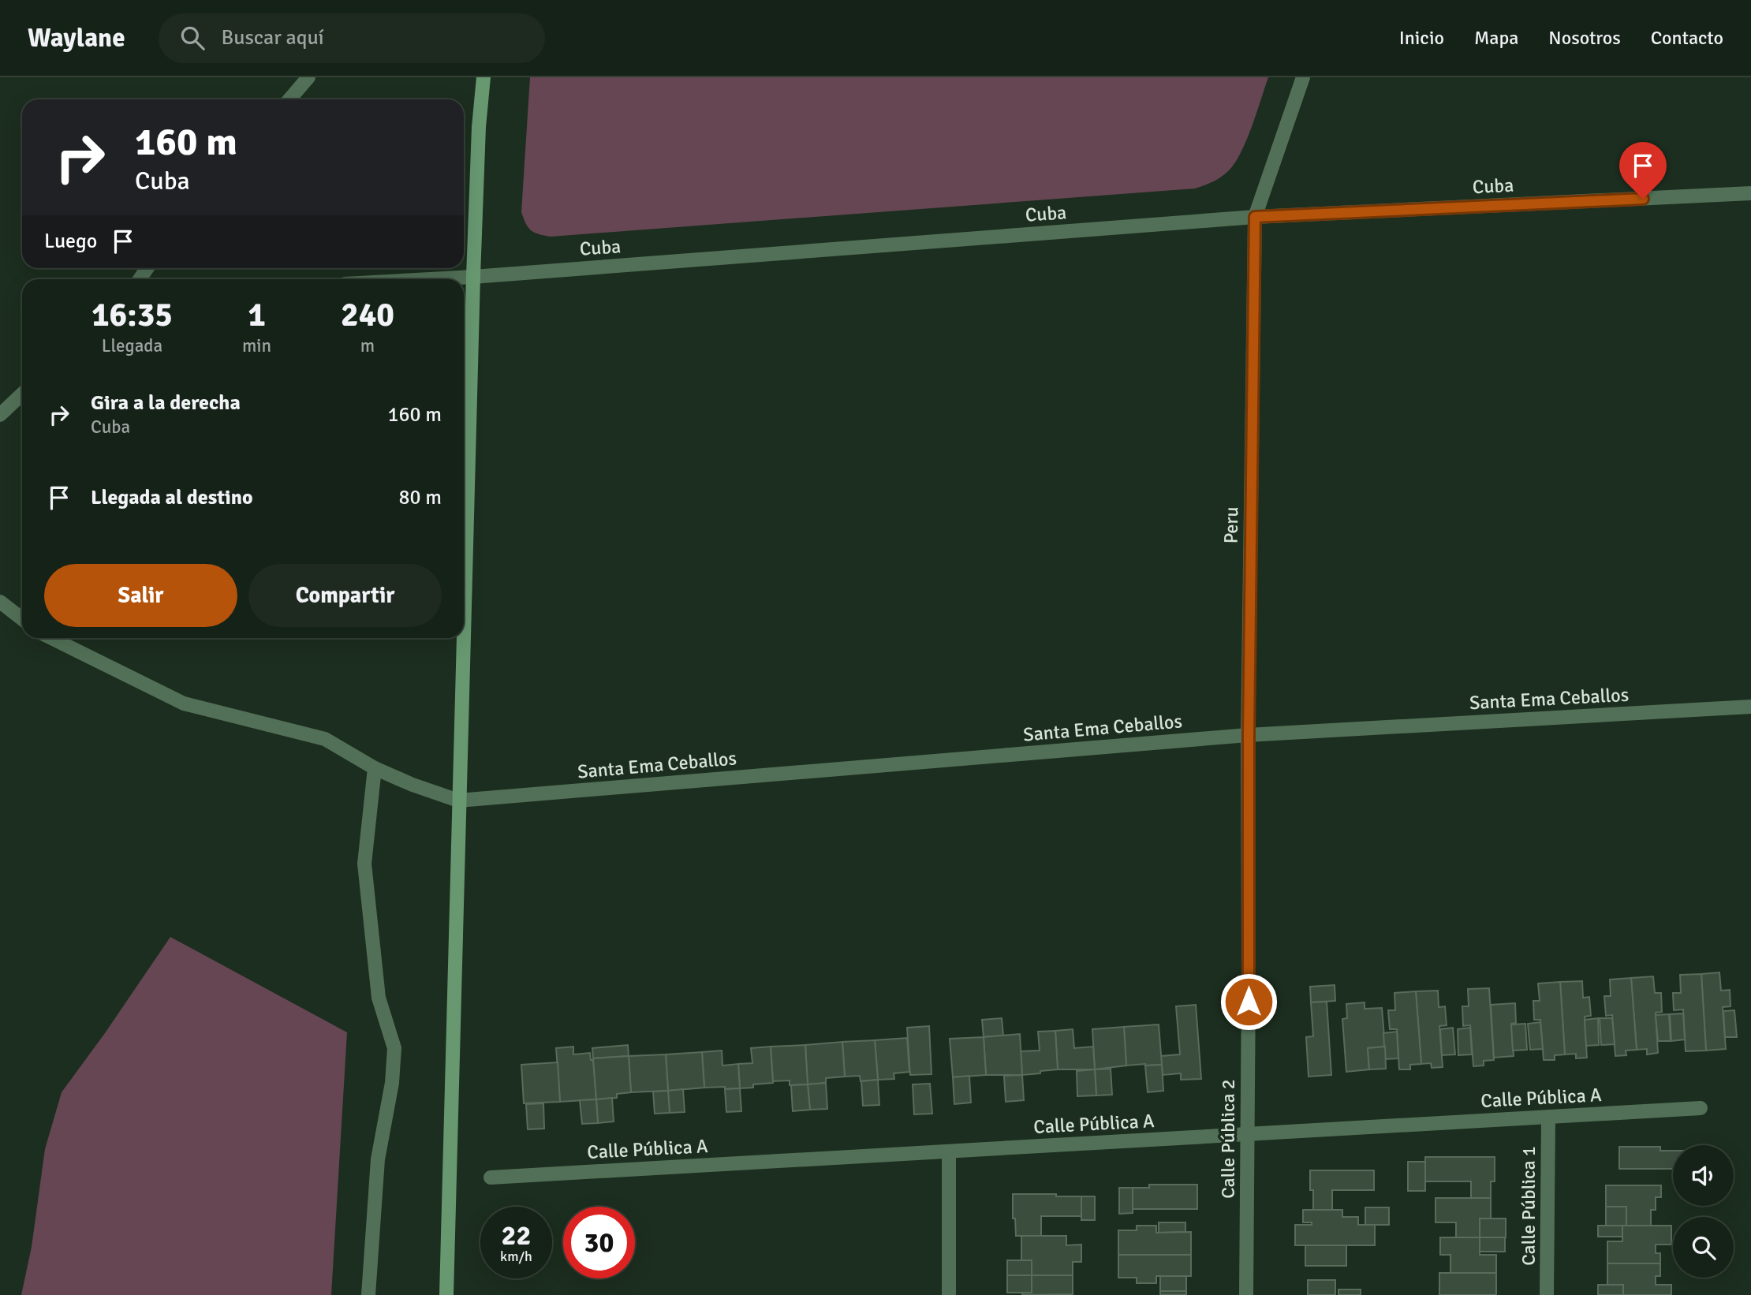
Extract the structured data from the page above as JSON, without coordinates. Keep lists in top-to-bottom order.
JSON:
{
  "streets": {
    "street": [
      "Cuba",
      "Peru",
      "Santa Ema Ceballos",
      "Calle Pública A",
      "Calle Pública 2",
      "Calle Pública 1"
    ]
  },
  "crossings": [
    ["Cuba", "Peru"],
    ["Peru", "Santa Ema Ceballos"],
    ["Peru", "Calle Pública 2"],
    ["Calle Pública A", "Calle Pública 2"],
    ["Calle Pública A", "Calle Pública 1"]
  ],
  "page": {
    "header": "Waylane",
    "search": "Buscar aquí",
    "nav": [
      "Inicio",
      "Mapa",
      "Nosotros",
      "Contacto"
    ],
    "turn": ["160 m", "Cuba"],
    "then": "Luego",
    "eta": [
      "16:35",
      "Llegada",
      "1",
      "min",
      "240",
      "m"
    ],
    "list": [
      {
        "name": "Gira a la derecha",
        "note": "Cuba",
        "value": "160 m"
      },
      {
        "name": "Llegada al destino",
        "value": "80 m"
      }
    ],
    "buttons": ["Salir", "Compartir"],
    "speed": "22 km/h",
    "limit": "30"
  }
}
